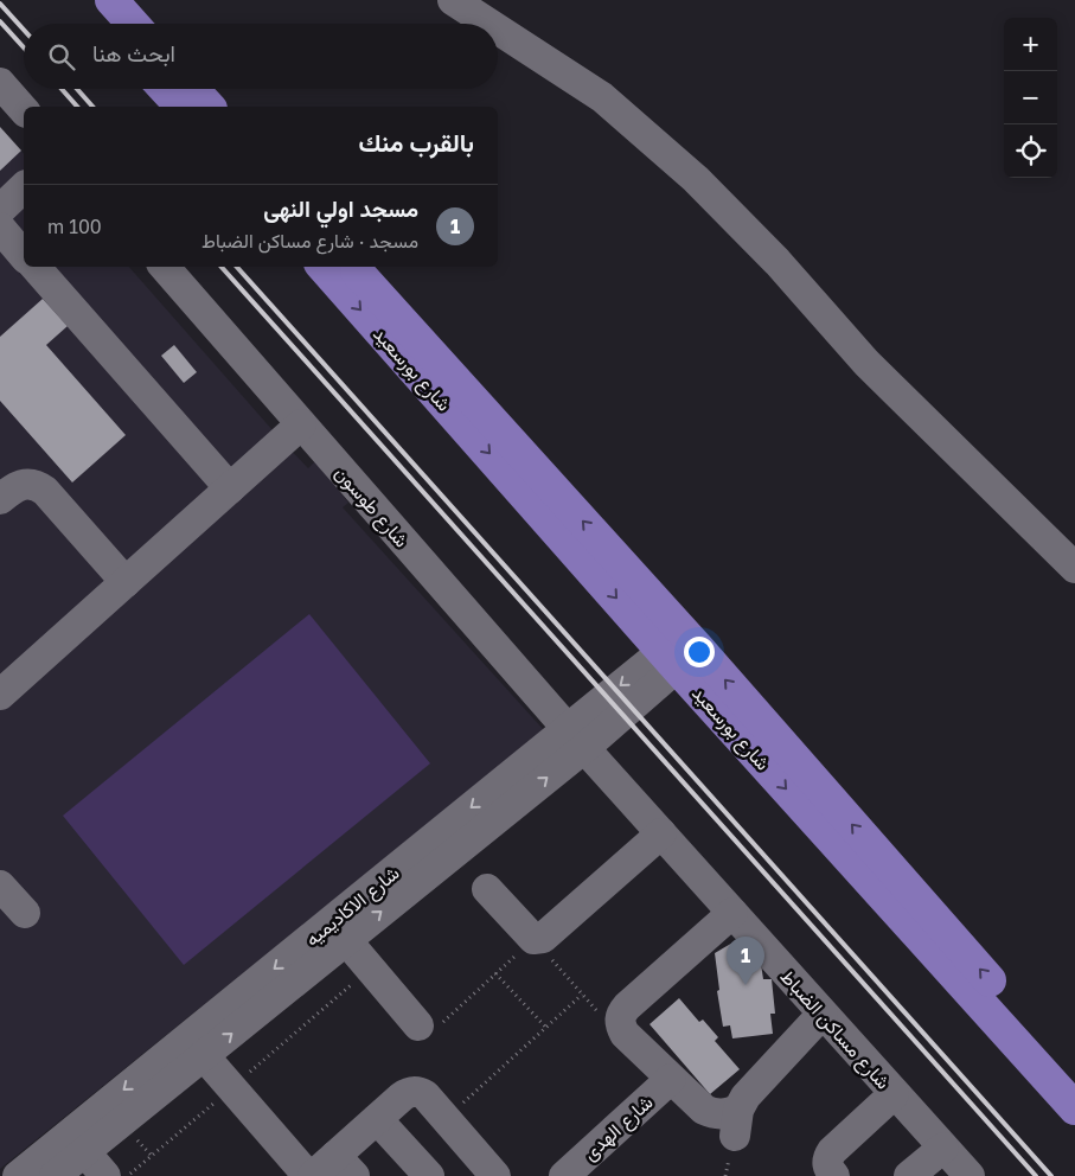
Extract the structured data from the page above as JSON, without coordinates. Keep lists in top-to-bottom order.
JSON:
{
  "streets": {
    "main road": ["شارع بورسعيد"],
    "street": [
      "شارع طوسون",
      "شارع الاكاديميه",
      "شارع مساكن الضباط",
      "شارع الهدى"
    ]
  },
  "crossings": [
    ["شارع بورسعيد", "شارع الاكاديميه"],
    ["شارع طوسون", "شارع الاكاديميه"],
    ["شارع طوسون", "شارع مساكن الضباط"],
    ["شارع الاكاديميه", "شارع مساكن الضباط"]
  ],
  "page": {
    "map_buttons": ["+", "−"],
    "search": "ابحث هنا",
    "heading": "بالقرب منك",
    "list": [
      {
        "mark": "1",
        "name": "مسجد اولي النهى",
        "note": "مسجد · شارع مساكن الضباط",
        "value": "100 m"
      }
    ],
    "pins": "1"
  }
}
